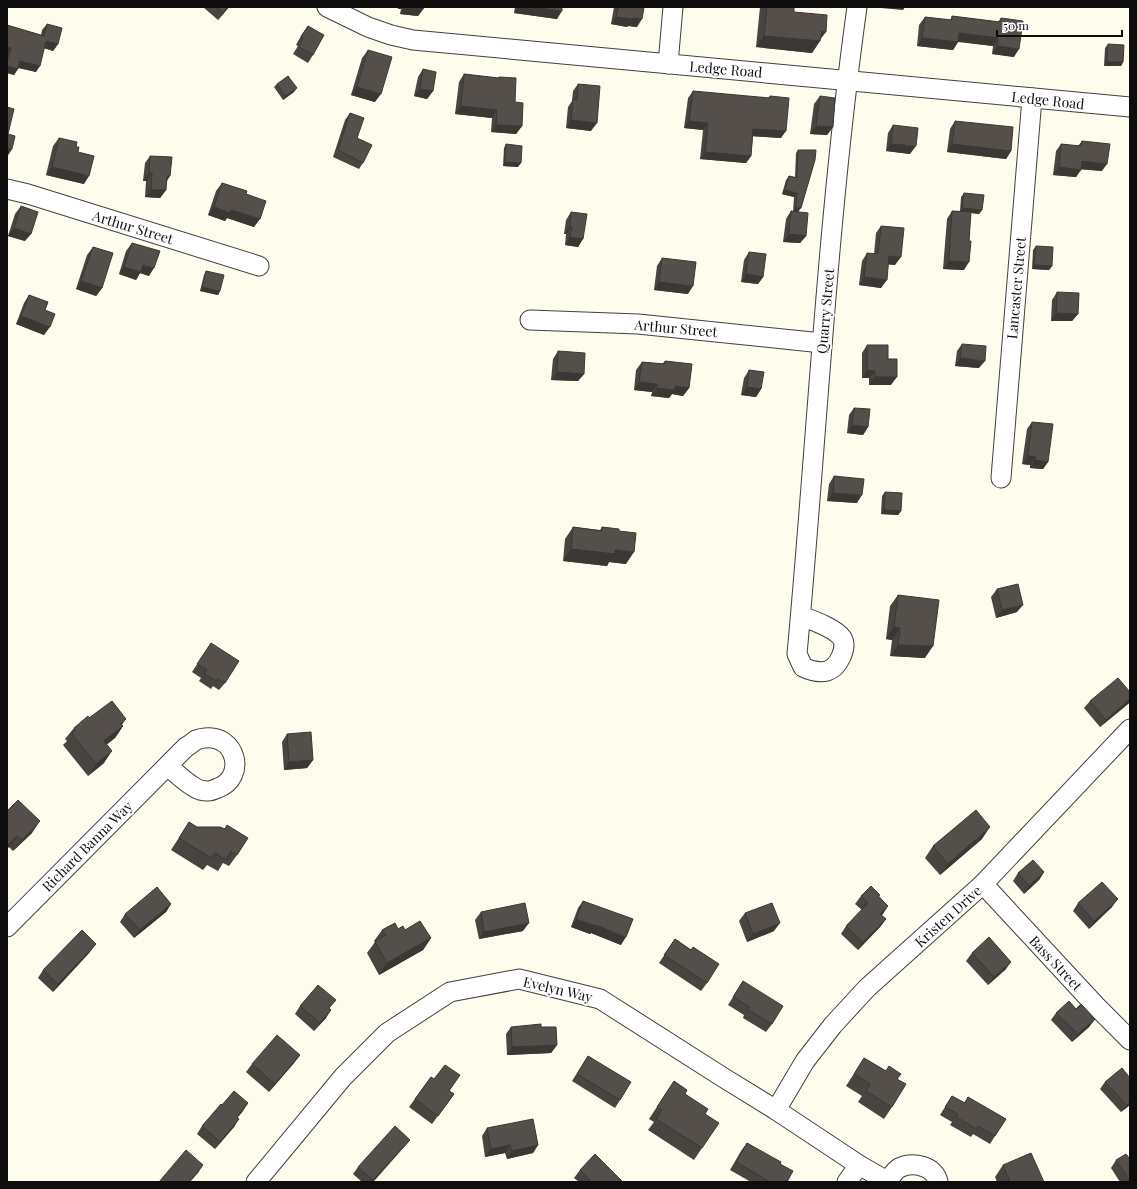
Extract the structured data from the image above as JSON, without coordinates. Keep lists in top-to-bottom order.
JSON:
{
  "streets": {
    "street": [
      "Ledge Road",
      "Arthur Street",
      "Lancaster Street",
      "Quarry Street",
      "Richard Banna Way",
      "Kristen Drive",
      "Bass Street",
      "Evelyn Way"
    ]
  },
  "crossings": [
    ["Ledge Road", "Lancaster Street"],
    ["Ledge Road", "Quarry Street"],
    ["Arthur Street", "Quarry Street"],
    ["Kristen Drive", "Bass Street"],
    ["Kristen Drive", "Evelyn Way"]
  ],
  "scale_bar": "50 m"
}
